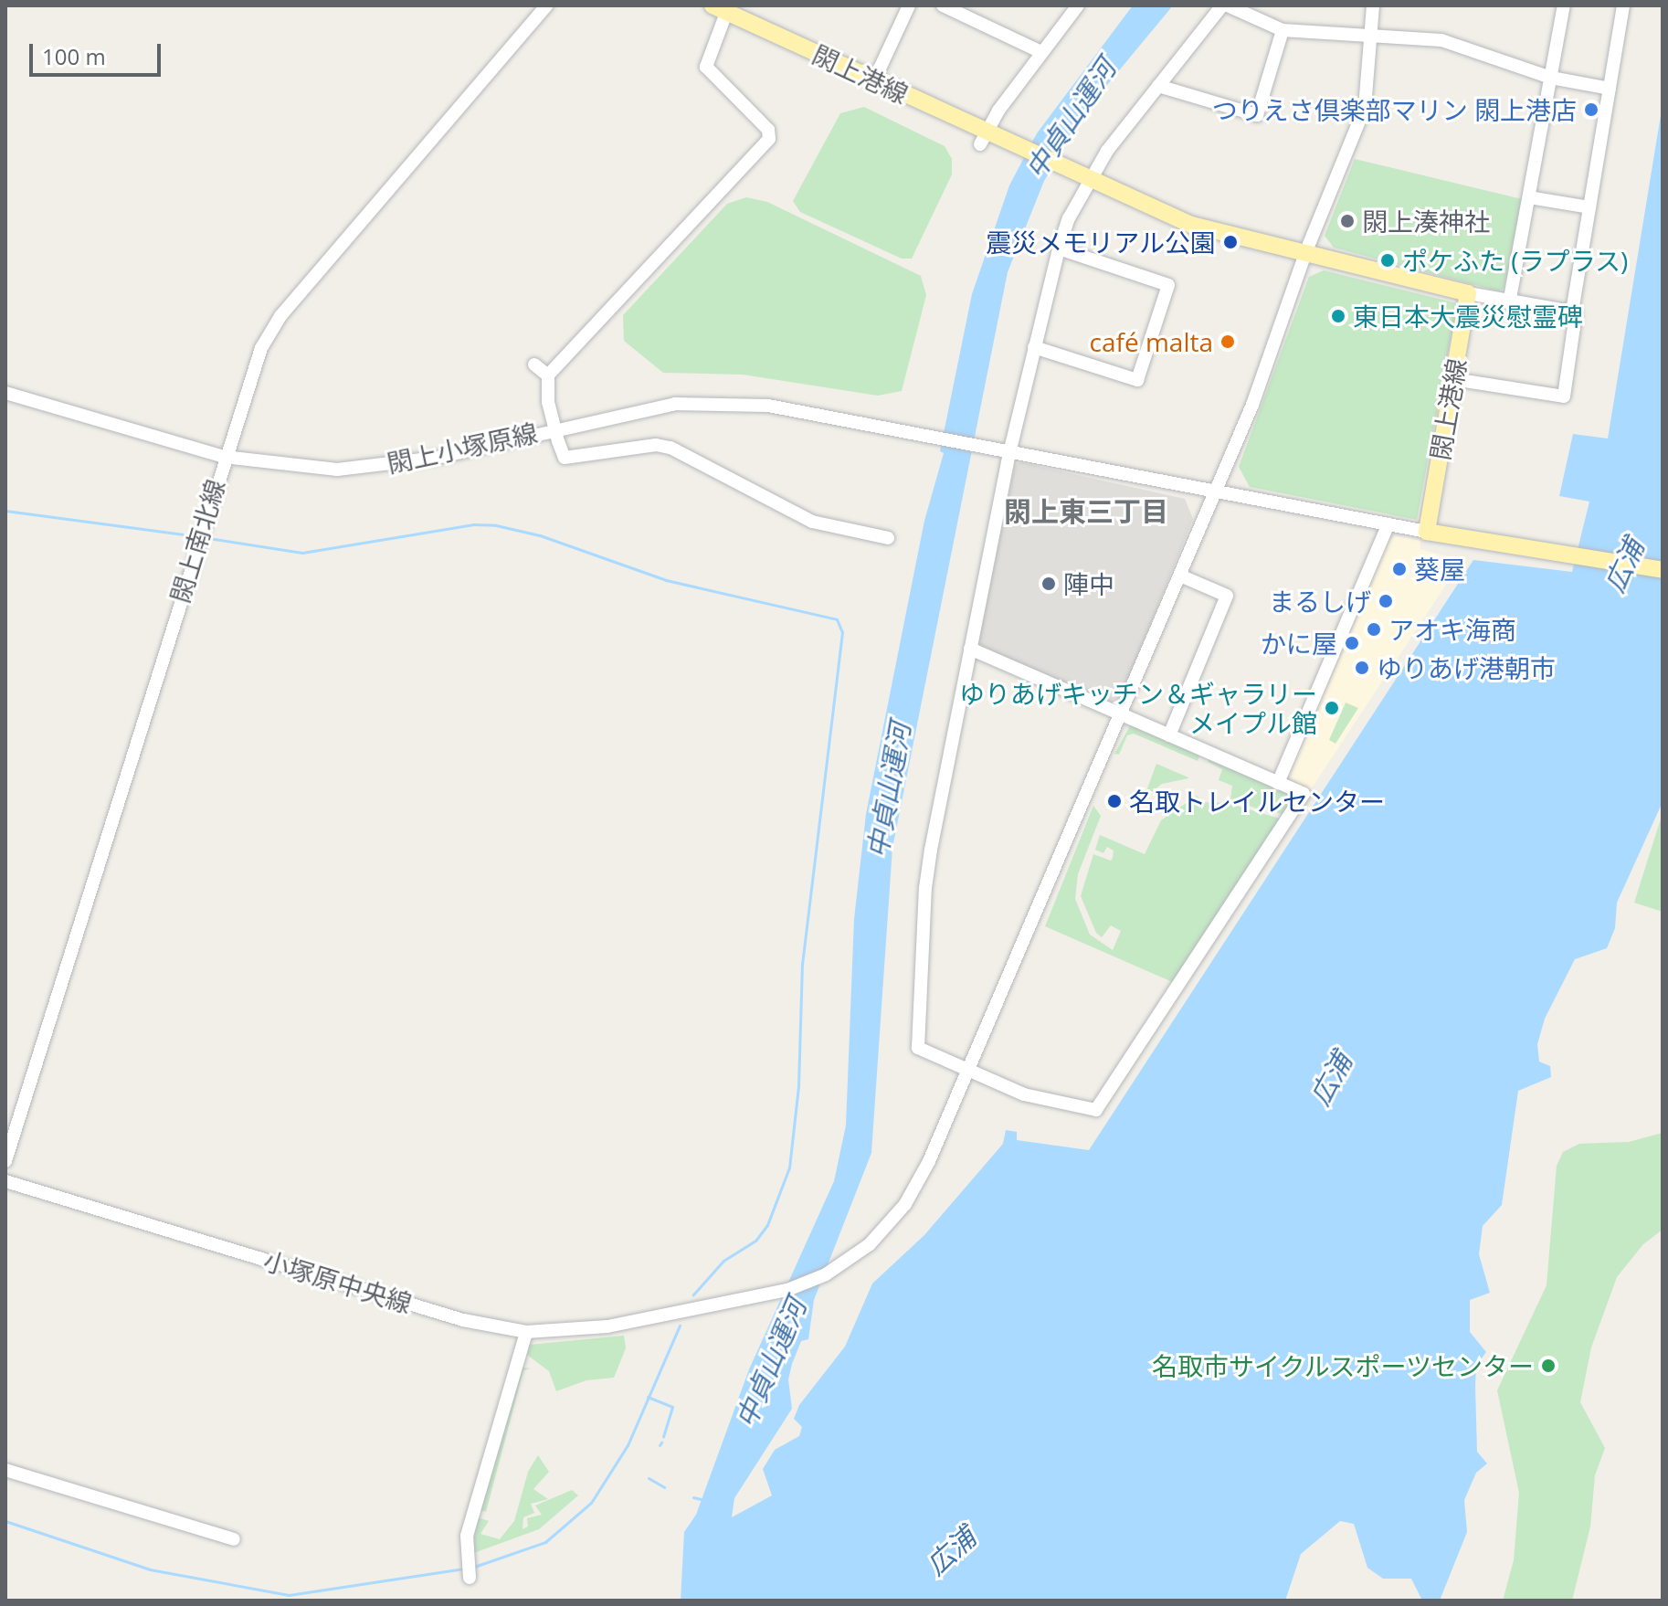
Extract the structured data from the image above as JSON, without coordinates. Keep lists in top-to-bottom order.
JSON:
{
  "streets": {
    "main road": ["閖上港線"],
    "street": ["閖上小塚原線", "閖上南北線", "小塚原中央線"]
  },
  "crossings": [
    ["閖上小塚原線", "閖上南北線"]
  ],
  "districts": ["閖上東三丁目"],
  "water": ["中貞山運河", "広浦"],
  "places": [
    "つりえさ倶楽部マリン 閖上港店",
    "閖上湊神社",
    "震災メモリアル公園",
    "ポケふた (ラプラス)",
    "東日本大震災慰霊碑",
    "café malta",
    "葵屋",
    "陣中",
    "まるしげ",
    "アオキ海商",
    "かに屋",
    "ゆりあげ港朝市",
    "ゆりあげキッチン＆ギャラリー メイプル館",
    "名取トレイルセンター",
    "名取市サイクルスポーツセンター"
  ],
  "scale_bar": "100 m"
}
